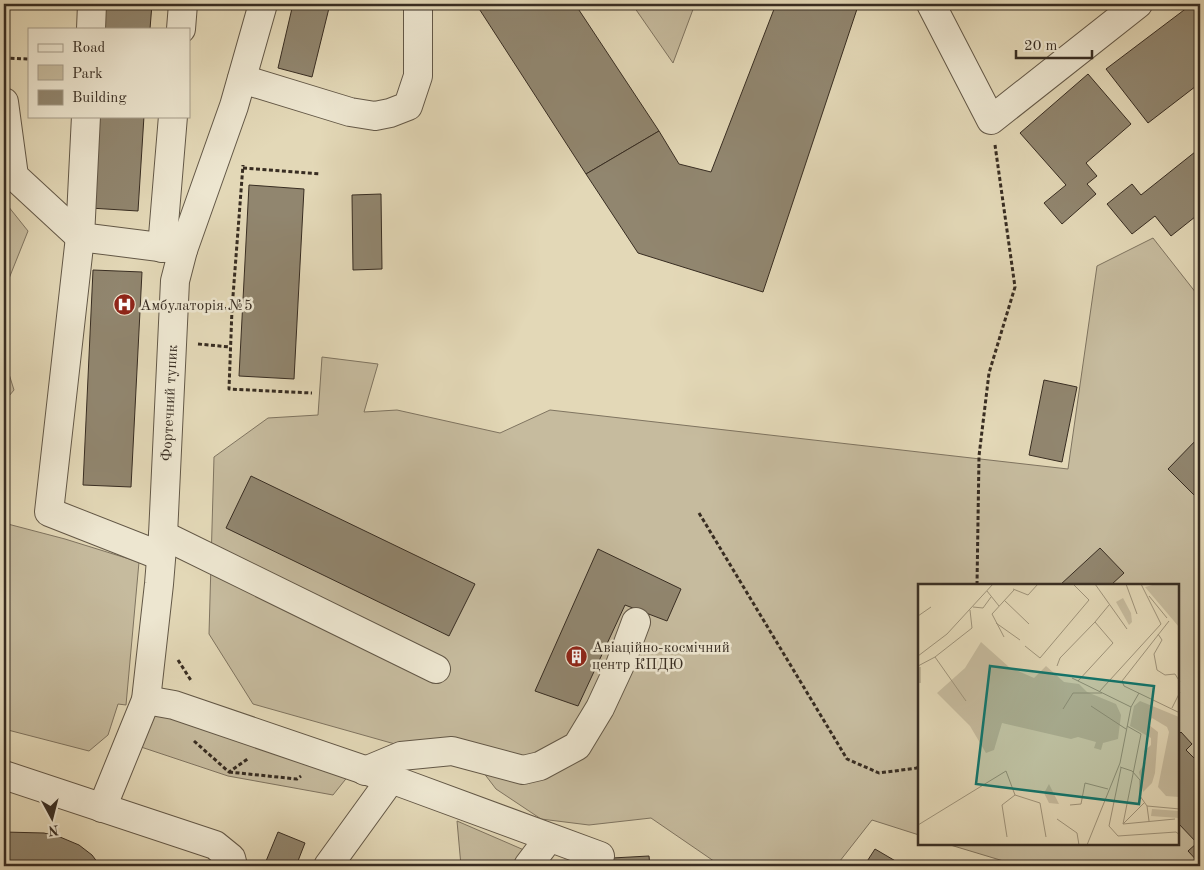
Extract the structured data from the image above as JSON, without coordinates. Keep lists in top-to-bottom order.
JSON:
{
  "streets": {
    "street": ["Фортечний тупик"]
  },
  "places": {
    "hospital": ["Амбулаторія №5"],
    "building": ["Авіаційно-космічний центр КПДЮ"]
  },
  "legend": ["Road", "Park", "Building"],
  "scale_bar": "20 m",
  "north": "bottom"
}
